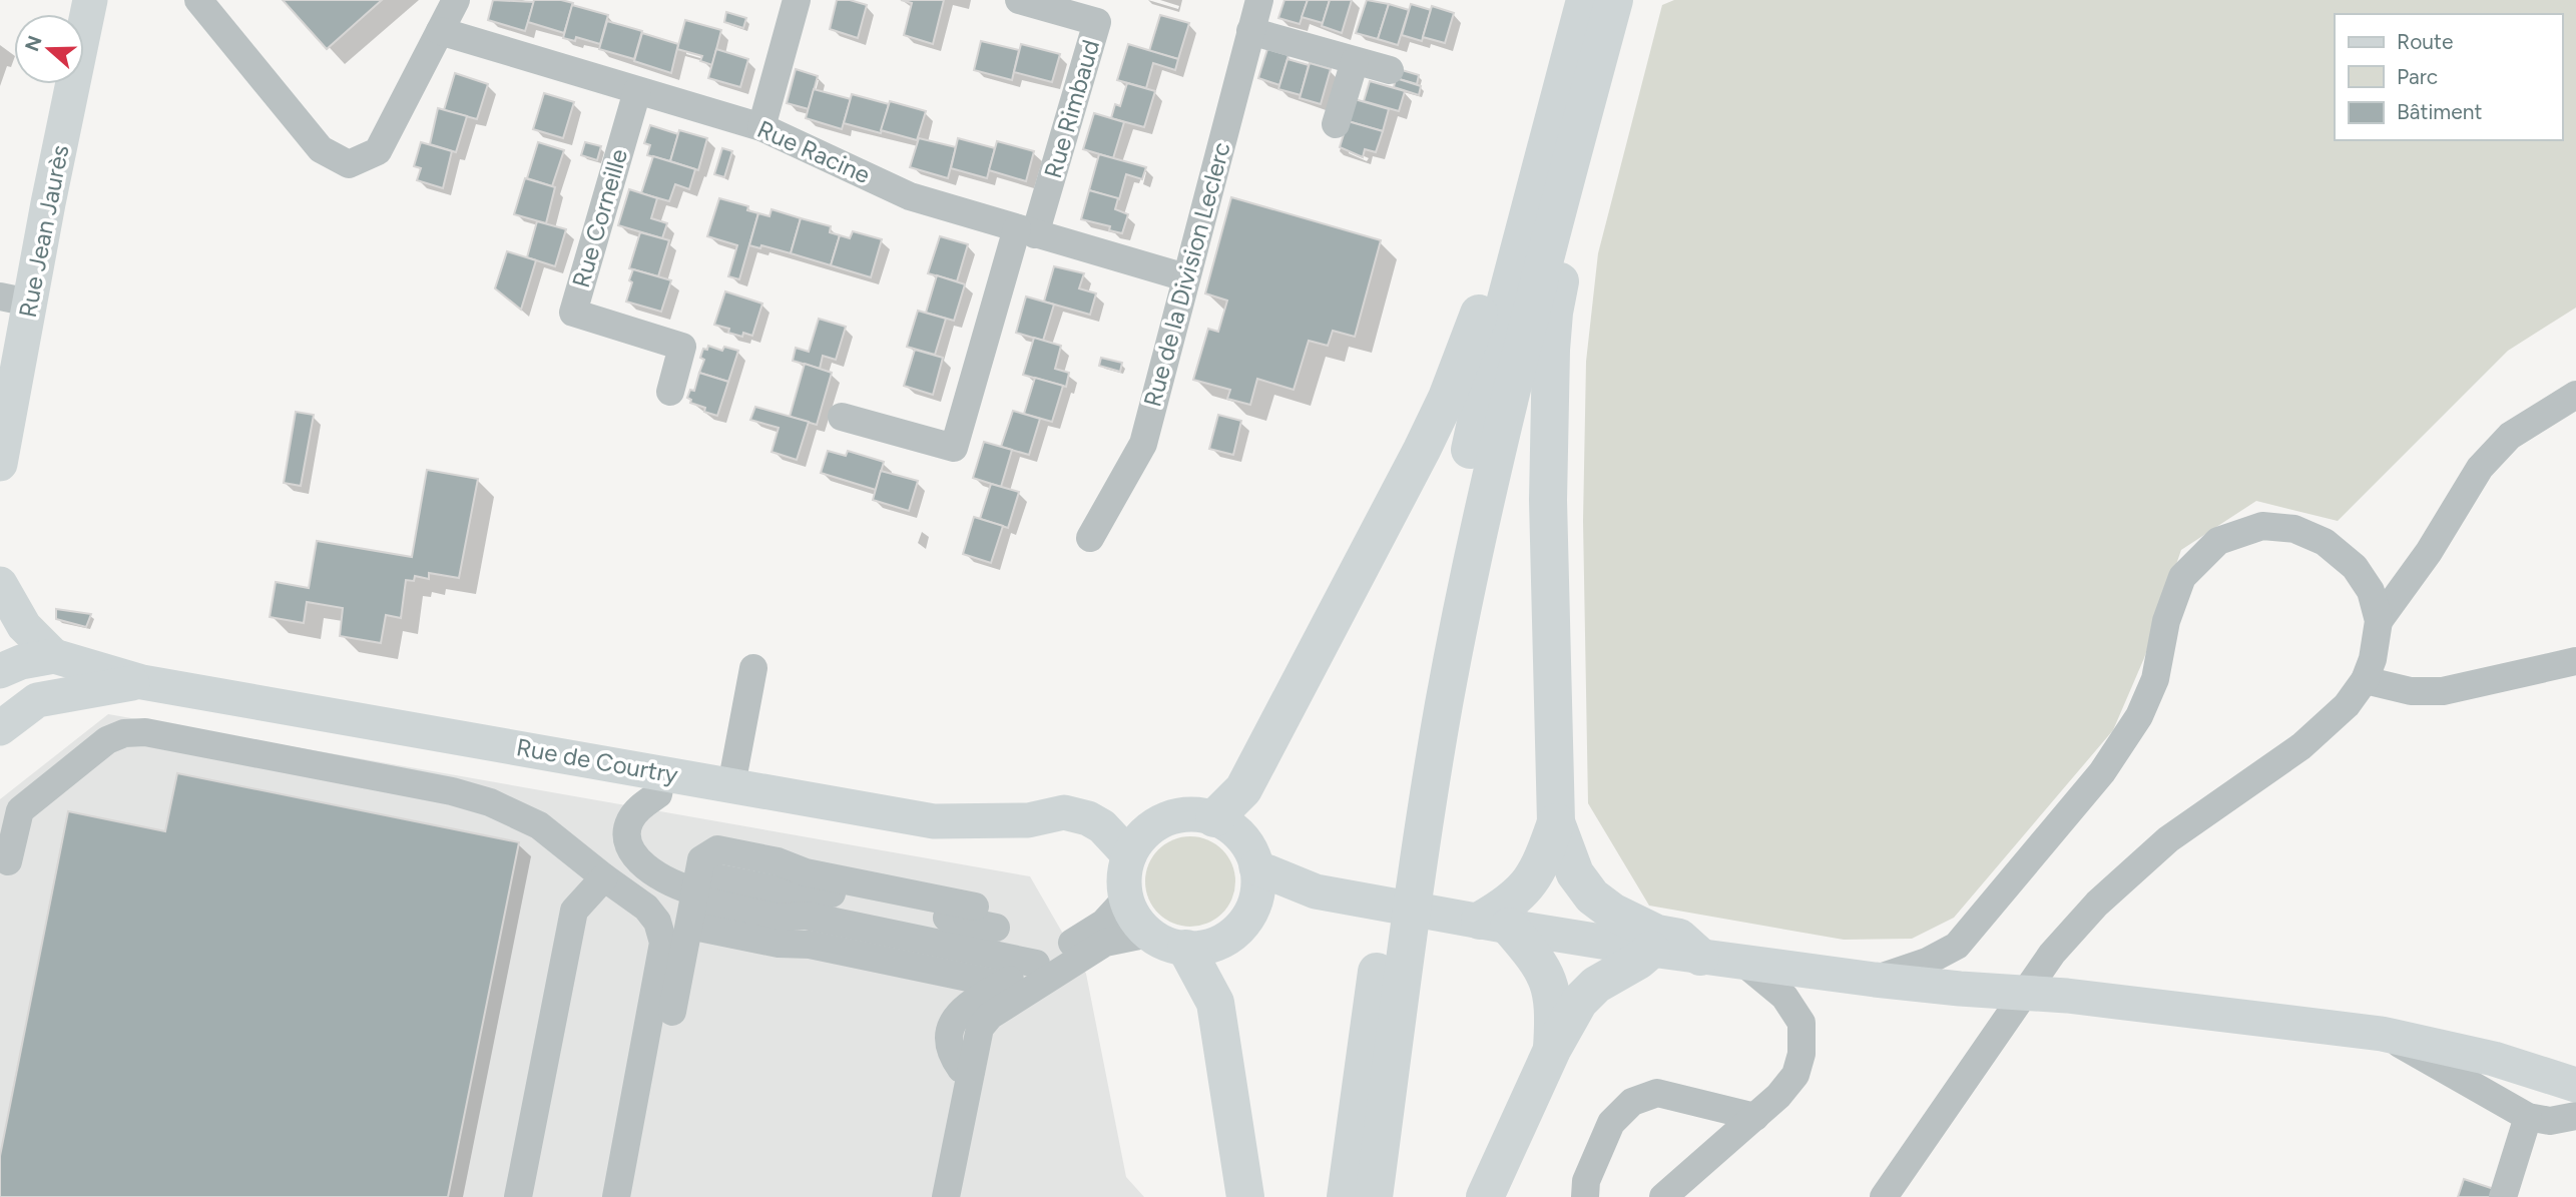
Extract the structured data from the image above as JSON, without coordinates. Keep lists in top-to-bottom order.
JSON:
{
  "streets": {
    "main road": ["Rue Jean Jaurès", "Rue de Courtry"],
    "street": [
      "Rue Rimbaud",
      "Rue Racine",
      "Rue Corneille",
      "Rue de la Division Leclerc"
    ]
  },
  "crossings": [
    ["Rue Rimbaud", "Rue Racine"],
    ["Rue Racine", "Rue Corneille"],
    ["Rue Racine", "Rue de la Division Leclerc"]
  ],
  "legend": ["Route", "Parc", "Bâtiment"],
  "north": "left"
}
